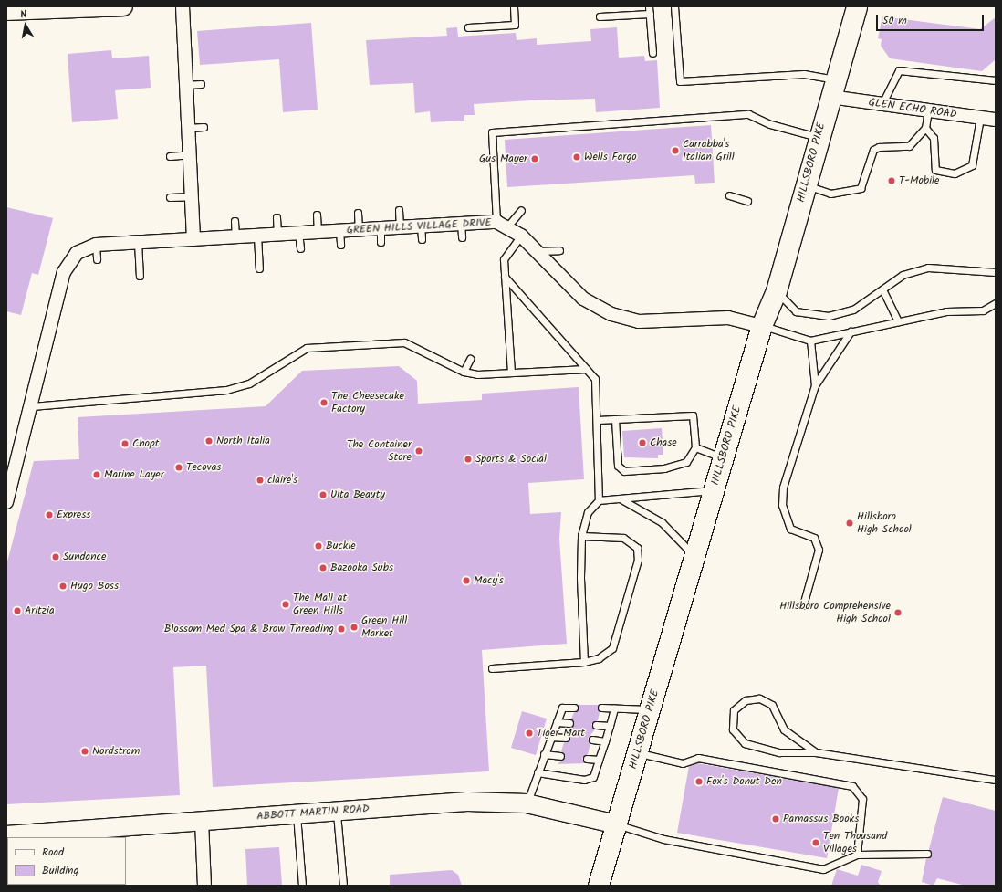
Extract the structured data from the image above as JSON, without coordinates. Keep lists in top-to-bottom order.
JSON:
{
  "streets": {
    "main road": ["HILLSBORO PIKE", "ABBOTT MARTIN ROAD"],
    "street": ["GLEN ECHO ROAD", "GREEN HILLS VILLAGE DRIVE"]
  },
  "crossings": [
    ["GLEN ECHO ROAD", "HILLSBORO PIKE"],
    ["HILLSBORO PIKE", "GREEN HILLS VILLAGE DRIVE"],
    ["HILLSBORO PIKE", "ABBOTT MARTIN ROAD"]
  ],
  "places": [
    "Carrabba's Italian Grill",
    "Wells Fargo",
    "Gus Mayer",
    "T-Mobile",
    "The Cheesecake Factory",
    "North Italia",
    "Chase",
    "Chopt",
    "The Container Store",
    "Sports & Social",
    "Tecovas",
    "Marine Layer",
    "claire's",
    "Ulta Beauty",
    "Express",
    "Hillsboro High School",
    "Buckle",
    "Sundance",
    "Bazooka Subs",
    "Macy's",
    "Hugo Boss",
    "The Mall at Green Hills",
    "Aritzia",
    "Hillsboro Comprehensive High School",
    "Green Hill Market",
    "Blossom Med Spa & Brow Threading",
    "Tiger Mart",
    "Nordstrom",
    "Fox's Donut Den",
    "Parnassus Books",
    "Ten Thousand Villages"
  ],
  "legend": ["Road", "Building"],
  "scale_bar": "50 m",
  "north": "top"
}
